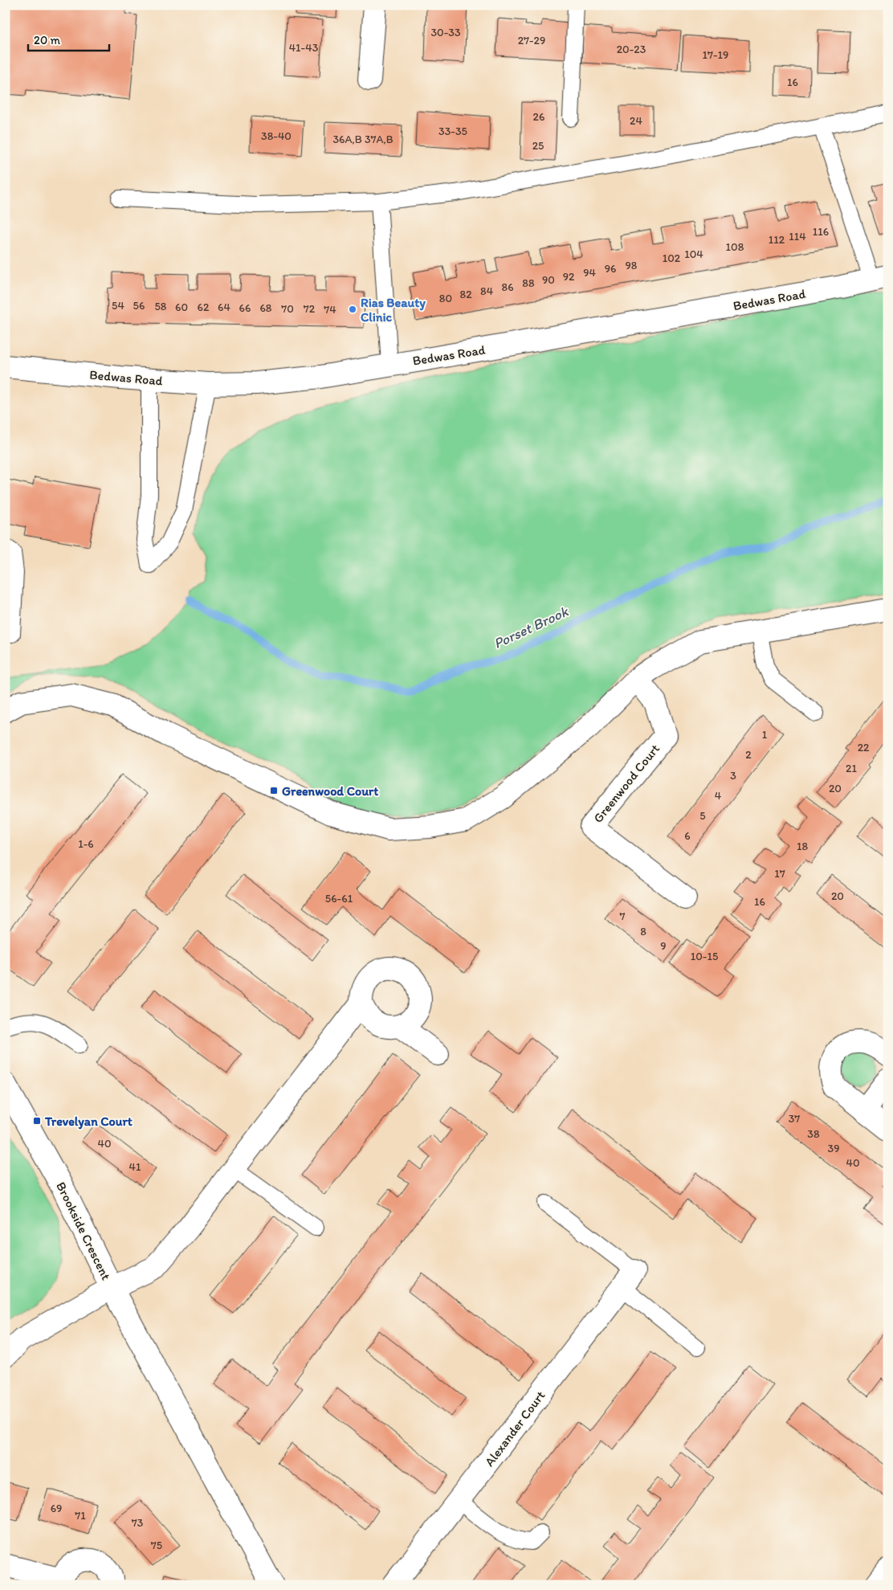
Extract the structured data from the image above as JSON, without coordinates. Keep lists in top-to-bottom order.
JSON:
{
  "streets": {
    "street": [
      "Bedwas Road",
      "Greenwood Court",
      "Brookside Crescent",
      "Alexander Court"
    ]
  },
  "water": ["Porset Brook"],
  "places": {
    "other": ["Rias Beauty Clinic"],
    "transit": ["Greenwood Court", "Trevelyan Court"]
  },
  "house_numbers": [
    "30-33",
    "27-29",
    "41-43",
    "20-23",
    "17-19",
    "16",
    "26",
    "24",
    "33-35",
    "38-40",
    "36A,B 37A,B",
    "25",
    "116",
    "114",
    "112",
    "108",
    "104",
    "102",
    "98",
    "96",
    "94",
    "92",
    "90",
    "88",
    "86",
    "84",
    "82",
    "80",
    "54",
    "56",
    "58",
    "60",
    "62",
    "64",
    "66",
    "68",
    "70",
    "72",
    "74",
    "1",
    "22",
    "2",
    "21",
    "3",
    "20",
    "4",
    "5",
    "6",
    "1-6",
    "18",
    "17",
    "20",
    "56-61",
    "16",
    "7",
    "8",
    "9",
    "10-15",
    "37",
    "38",
    "40",
    "39",
    "40",
    "41",
    "69",
    "71",
    "73",
    "75"
  ],
  "scale_bar": "20 m"
}
